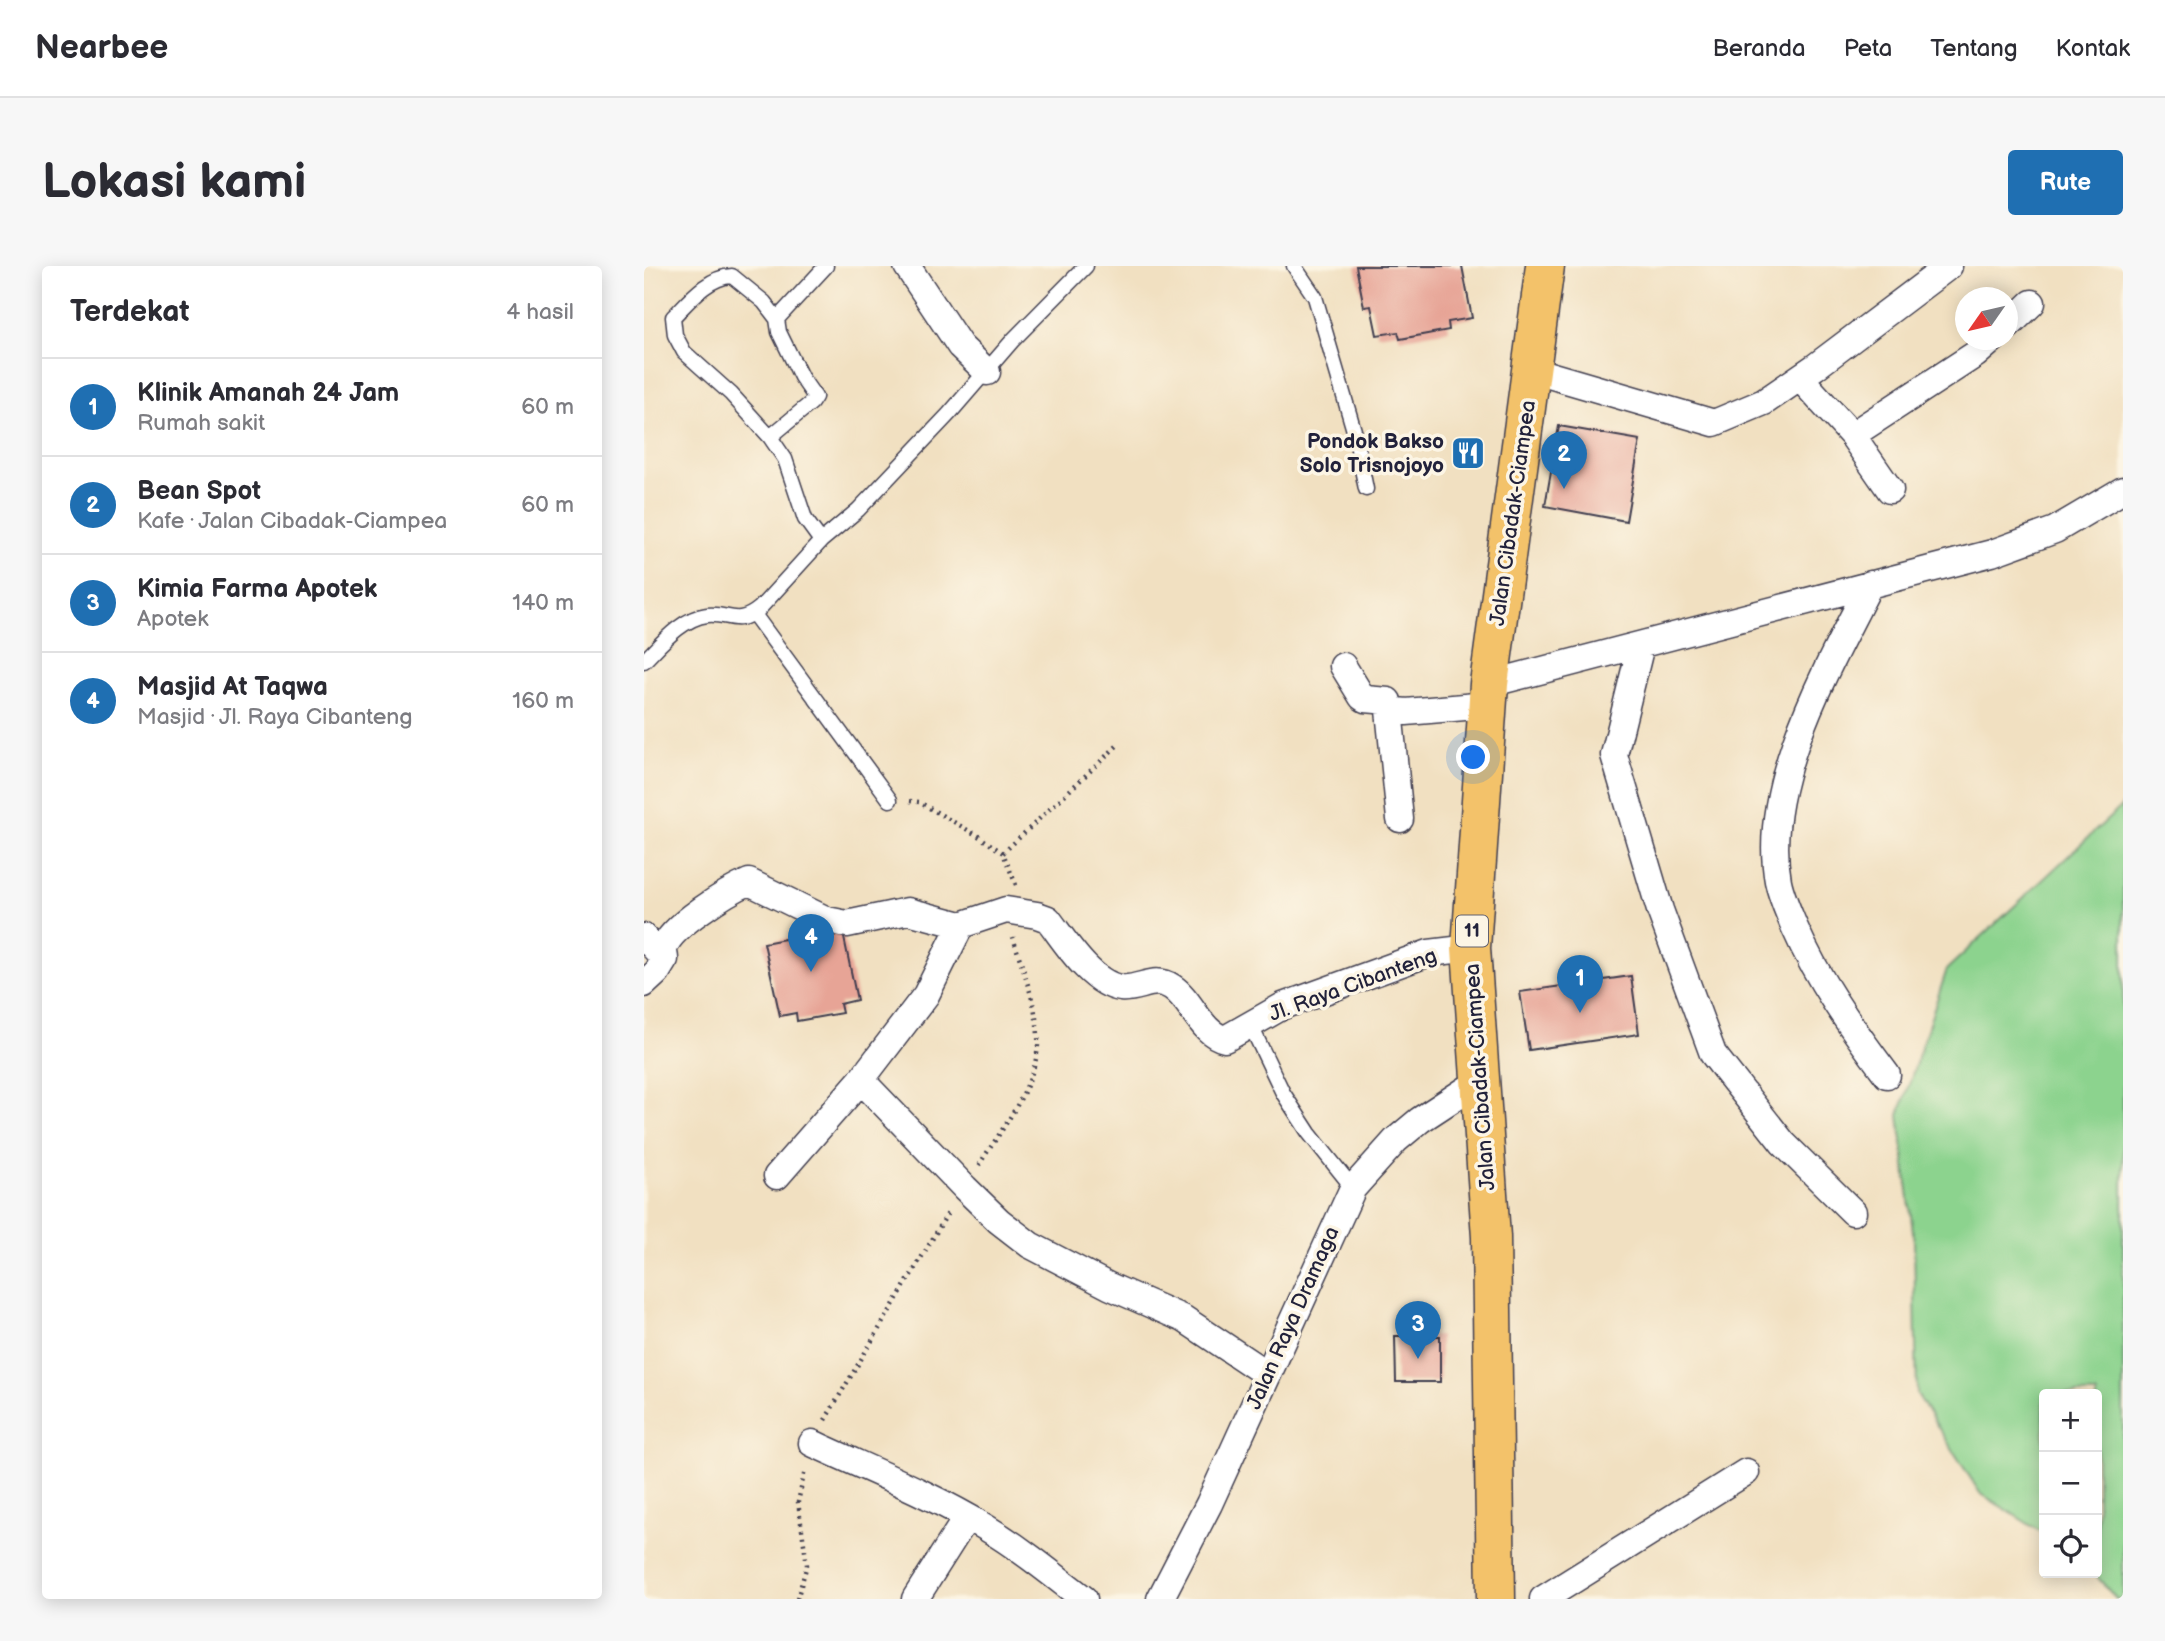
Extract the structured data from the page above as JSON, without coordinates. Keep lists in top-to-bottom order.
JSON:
{
  "streets": {
    "highway": ["Jalan Cibadak-Ciampea", "11"],
    "street": ["Jl. Raya Cibanteng", "Jalan Raya Dramaga"]
  },
  "crossings": [
    ["Jalan Cibadak-Ciampea", "Jl. Raya Cibanteng"],
    ["Jalan Cibadak-Ciampea", "Jalan Raya Dramaga"]
  ],
  "places": {
    "restaurant": ["Pondok Bakso Solo Trisnojoyo"]
  },
  "north": "bottom left",
  "page": {
    "header": "Nearbee",
    "nav": [
      "Beranda",
      "Peta",
      "Tentang",
      "Kontak"
    ],
    "buttons": "Rute",
    "title": "Lokasi kami",
    "heading": ["Terdekat", "4 hasil"],
    "list": [
      {
        "mark": "1",
        "name": "Klinik Amanah 24 Jam",
        "note": "Rumah sakit",
        "value": "60 m"
      },
      {
        "mark": "2",
        "name": "Bean Spot",
        "note": "Kafe · Jalan Cibadak-Ciampea",
        "value": "60 m"
      },
      {
        "mark": "3",
        "name": "Kimia Farma Apotek",
        "note": "Apotek",
        "value": "140 m"
      },
      {
        "mark": "4",
        "name": "Masjid At Taqwa",
        "note": "Masjid · Jl. Raya Cibanteng",
        "value": "160 m"
      }
    ],
    "pins": [
      "2",
      "4",
      "1",
      "3"
    ],
    "map_buttons": ["+", "−"]
  }
}
